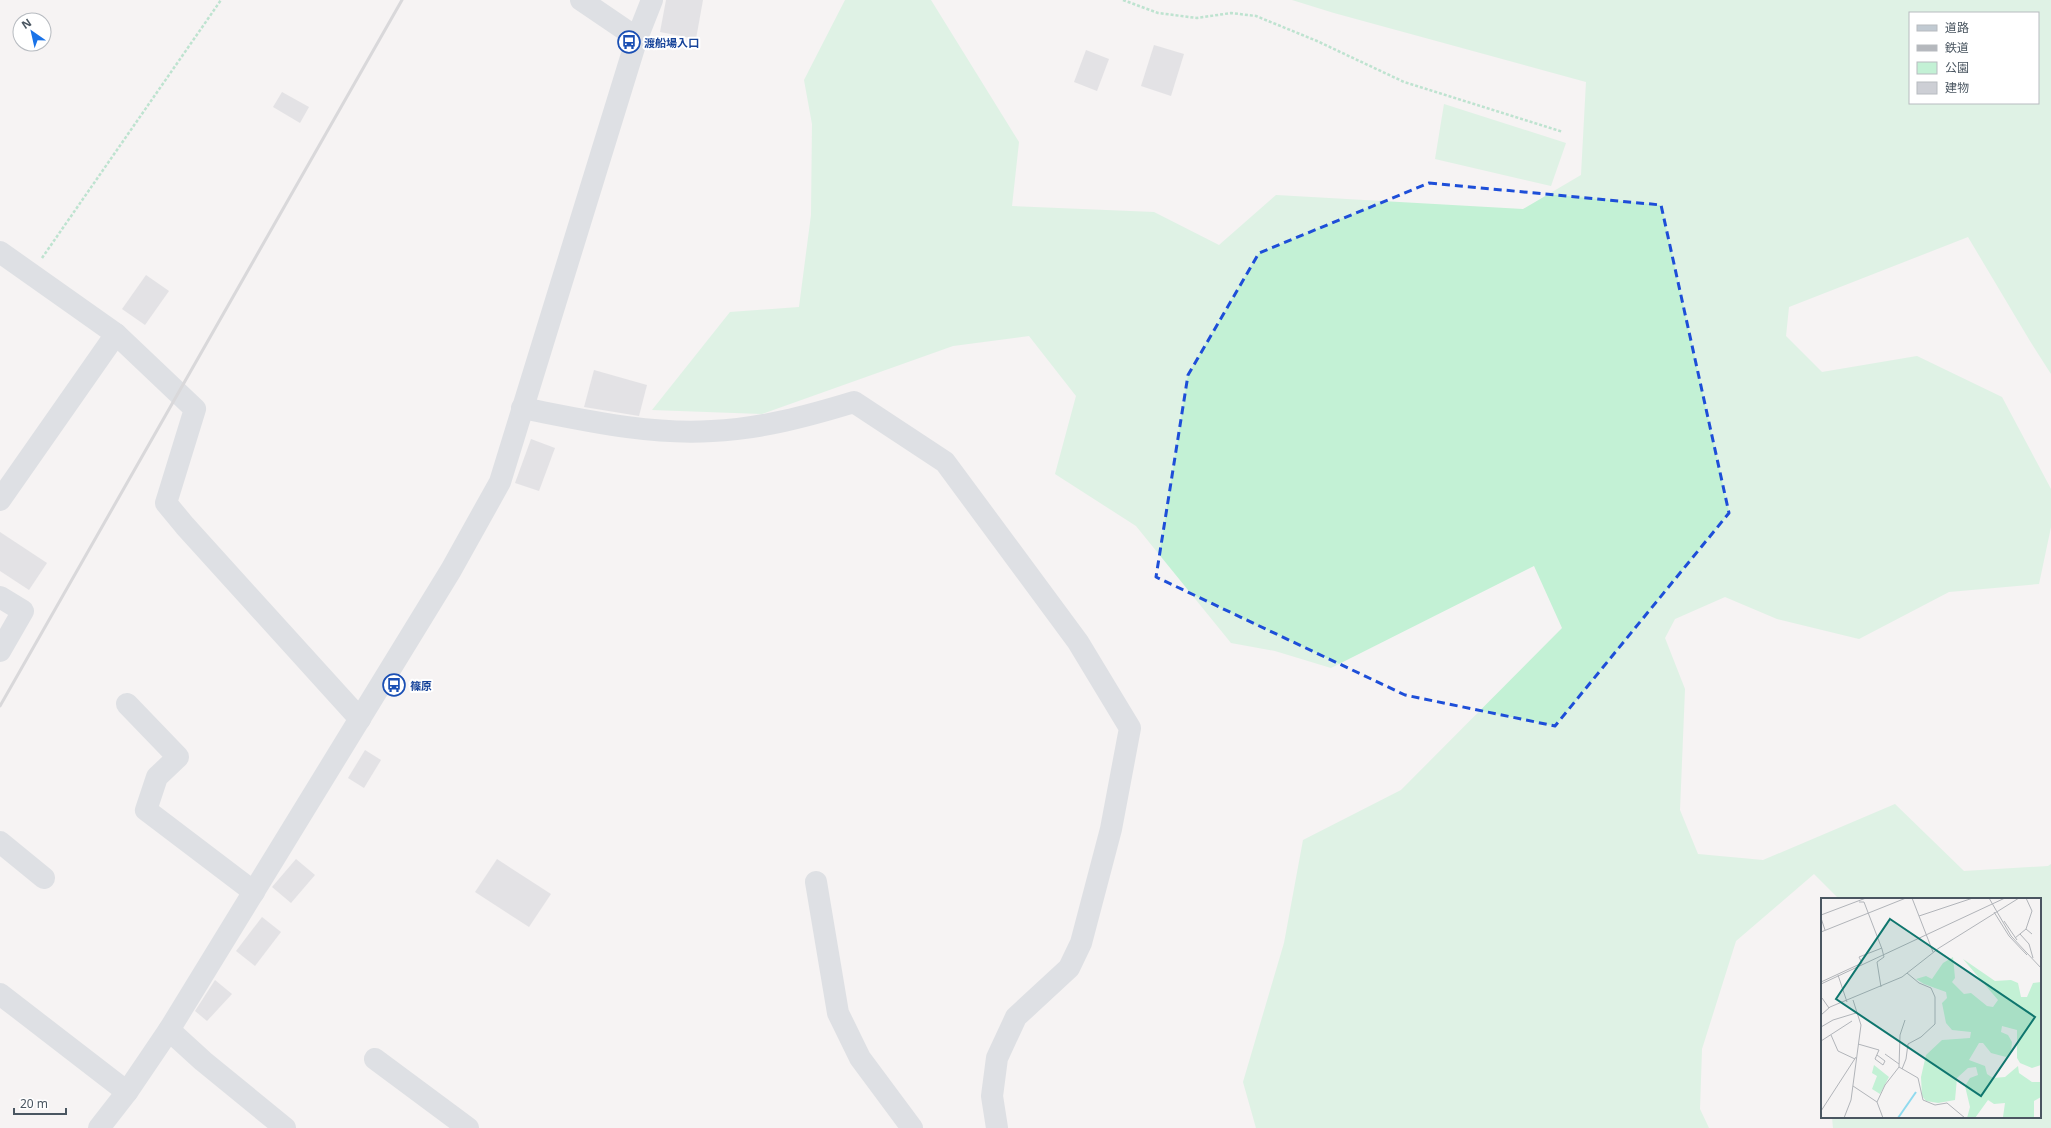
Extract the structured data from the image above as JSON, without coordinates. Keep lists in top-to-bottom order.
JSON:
{
  "places": {
    "bus stop": ["渡船場入口", "篠原"]
  },
  "legend": [
    "道路",
    "鉄道",
    "公園",
    "建物"
  ],
  "scale_bar": "20 m",
  "north": "top left"
}
